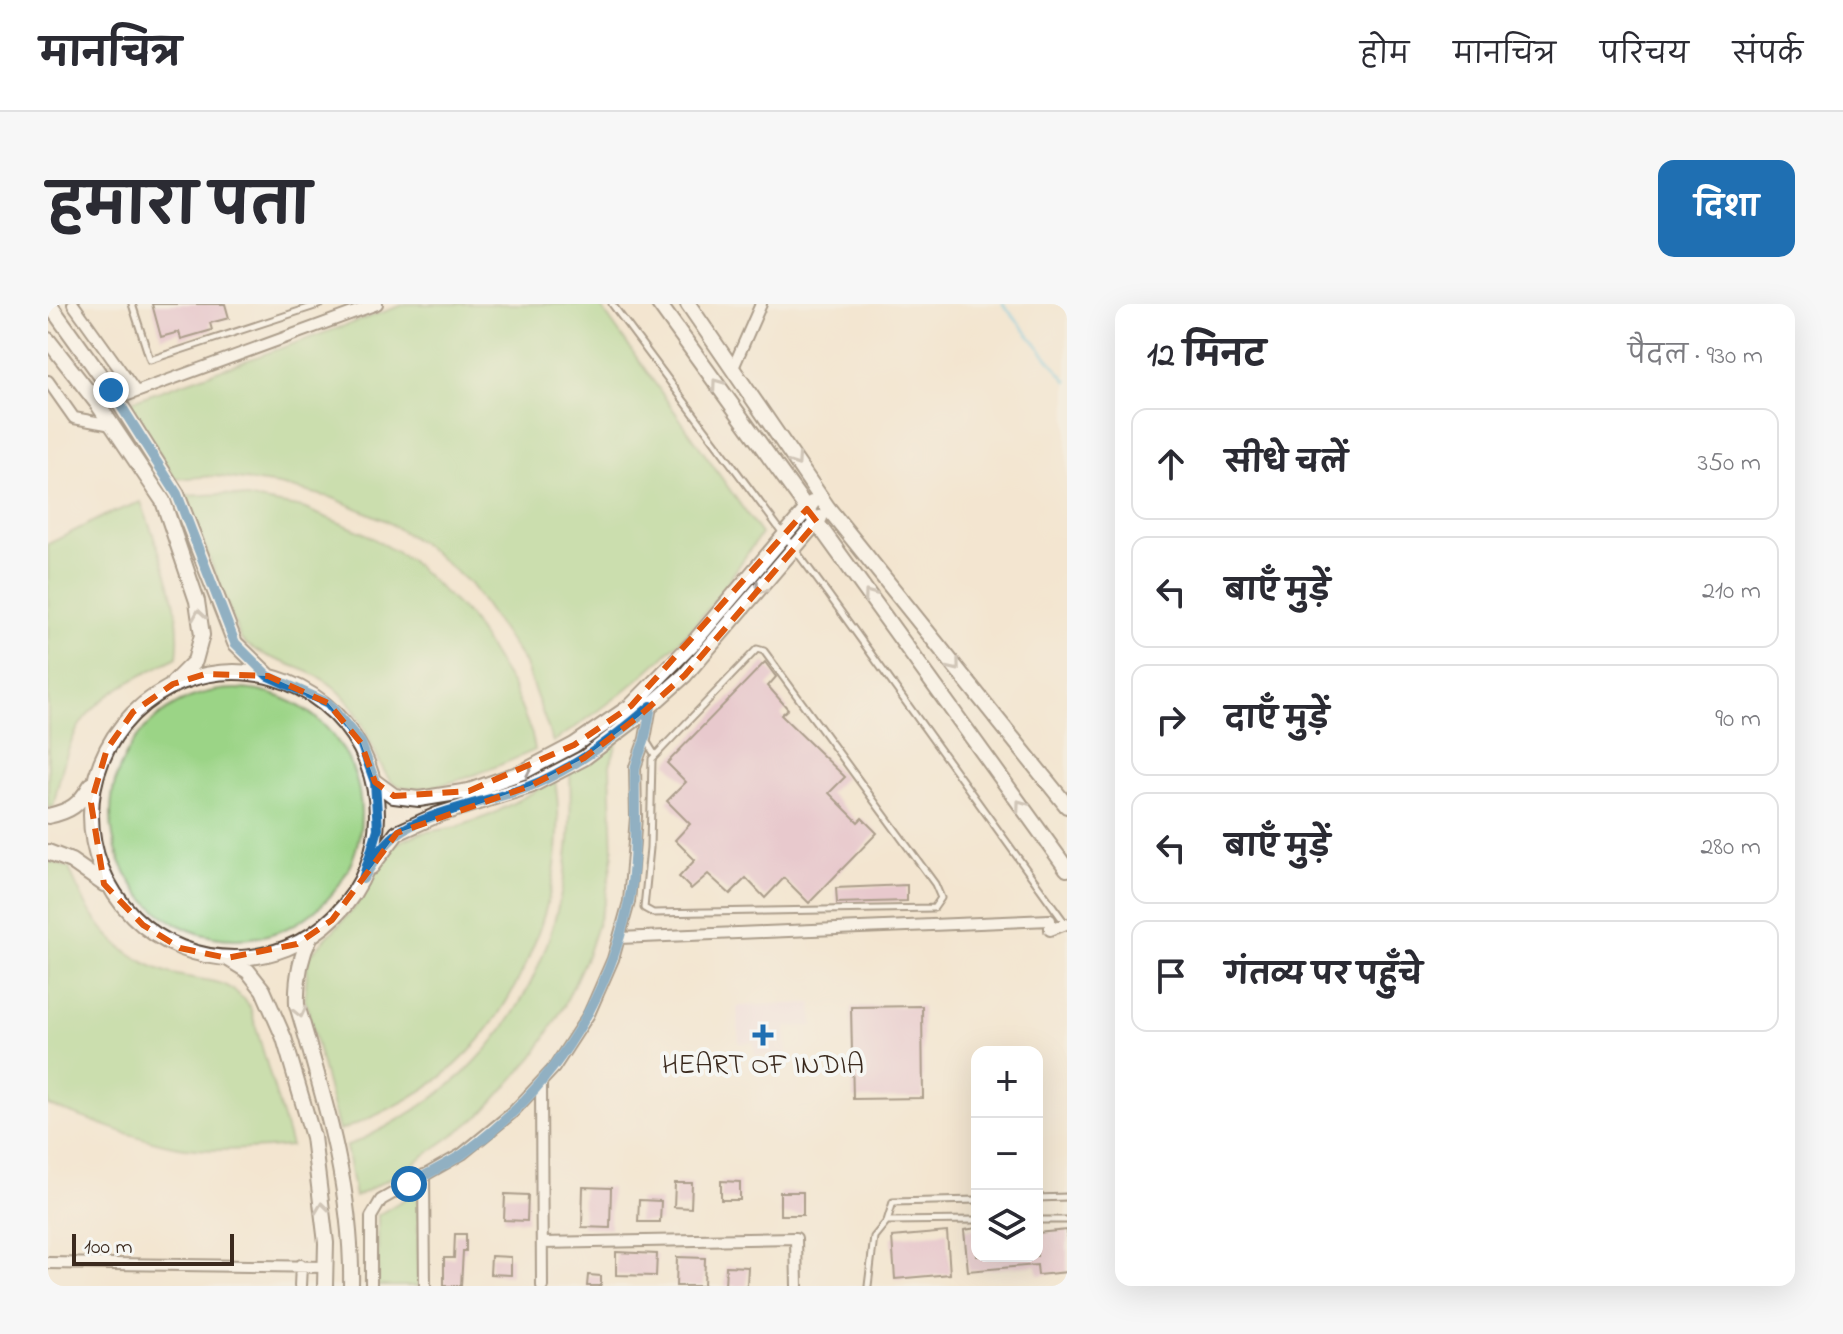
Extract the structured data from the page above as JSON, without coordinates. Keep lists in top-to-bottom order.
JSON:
{
  "places": {
    "health": ["HEART OF INDIA"]
  },
  "scale_bar": "100 m",
  "page": {
    "header": "मानचित्र",
    "nav": [
      "होम",
      "मानचित्र",
      "परिचय",
      "संपर्क"
    ],
    "title": "हमारा पता",
    "buttons": "दिशा",
    "heading": ["12 मिनट", "पैदल · 930 m"],
    "list": [
      ["सीधे चलें", "350 m"],
      ["बाएँ मुड़ें", "210 m"],
      ["दाएँ मुड़ें", "90 m"],
      ["बाएँ मुड़ें", "280 m"],
      "गंतव्य पर पहुँचे"
    ],
    "map_buttons": ["+", "−"],
    "scale": "100 m"
  }
}
